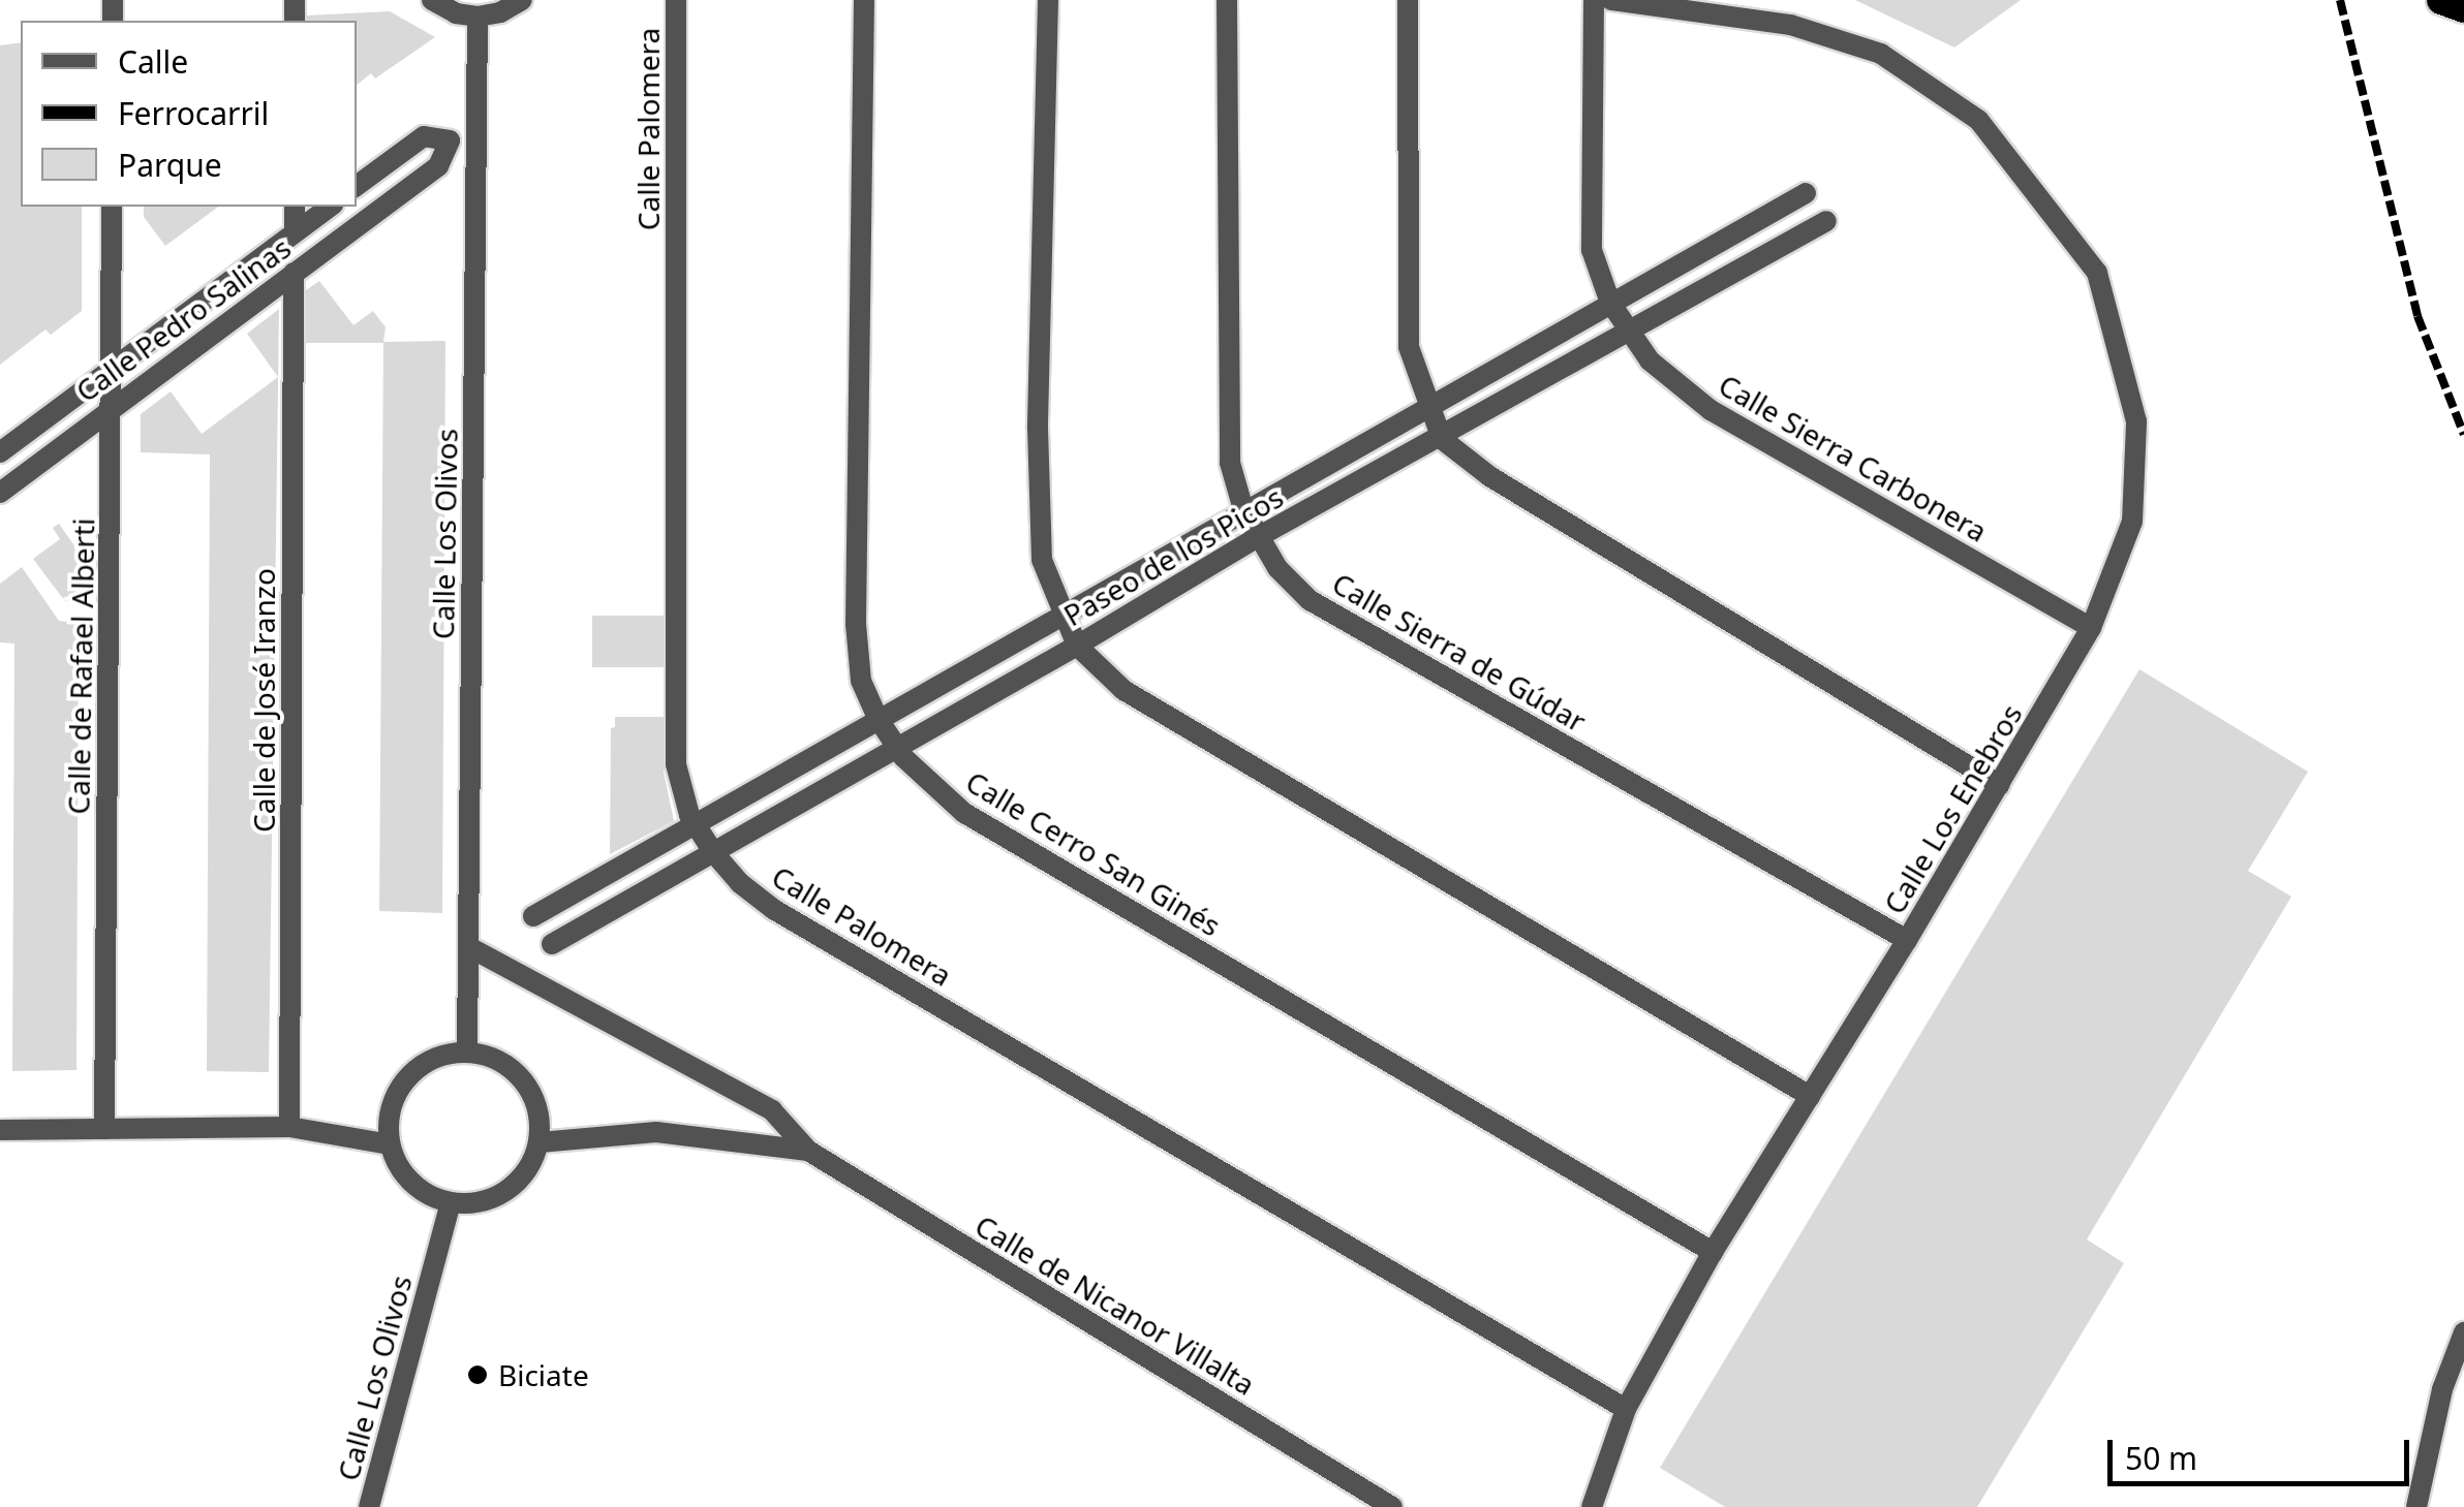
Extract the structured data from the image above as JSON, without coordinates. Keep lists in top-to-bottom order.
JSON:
{
  "streets": {
    "street": [
      "Calle Palomera",
      "Calle Pedro Salinas",
      "Calle Sierra Carbonera",
      "Calle Los Olivos",
      "Paseo de los Picos",
      "Calle Sierra de Gúdar",
      "Calle de Rafael Alberti",
      "Calle de José Iranzo",
      "Calle Los Enebros",
      "Calle Cerro San Ginés",
      "Calle de Nicanor Villalta"
    ]
  },
  "crossings": [
    ["Calle Palomera", "Paseo de los Picos"],
    ["Calle Palomera", "Calle Los Enebros"],
    ["Calle Pedro Salinas", "Calle de Rafael Alberti"],
    ["Calle Pedro Salinas", "Calle de José Iranzo"],
    ["Calle Sierra Carbonera", "Paseo de los Picos"],
    ["Calle Sierra Carbonera", "Calle Los Enebros"],
    ["Calle Los Olivos", "Calle de Nicanor Villalta"],
    ["Paseo de los Picos", "Calle Sierra de Gúdar"],
    ["Paseo de los Picos", "Calle Cerro San Ginés"],
    ["Calle Sierra de Gúdar", "Calle Los Enebros"],
    ["Calle Los Enebros", "Calle Cerro San Ginés"]
  ],
  "places": ["Biciate"],
  "legend": ["Calle", "Ferrocarril", "Parque"],
  "scale_bar": "50 m"
}
